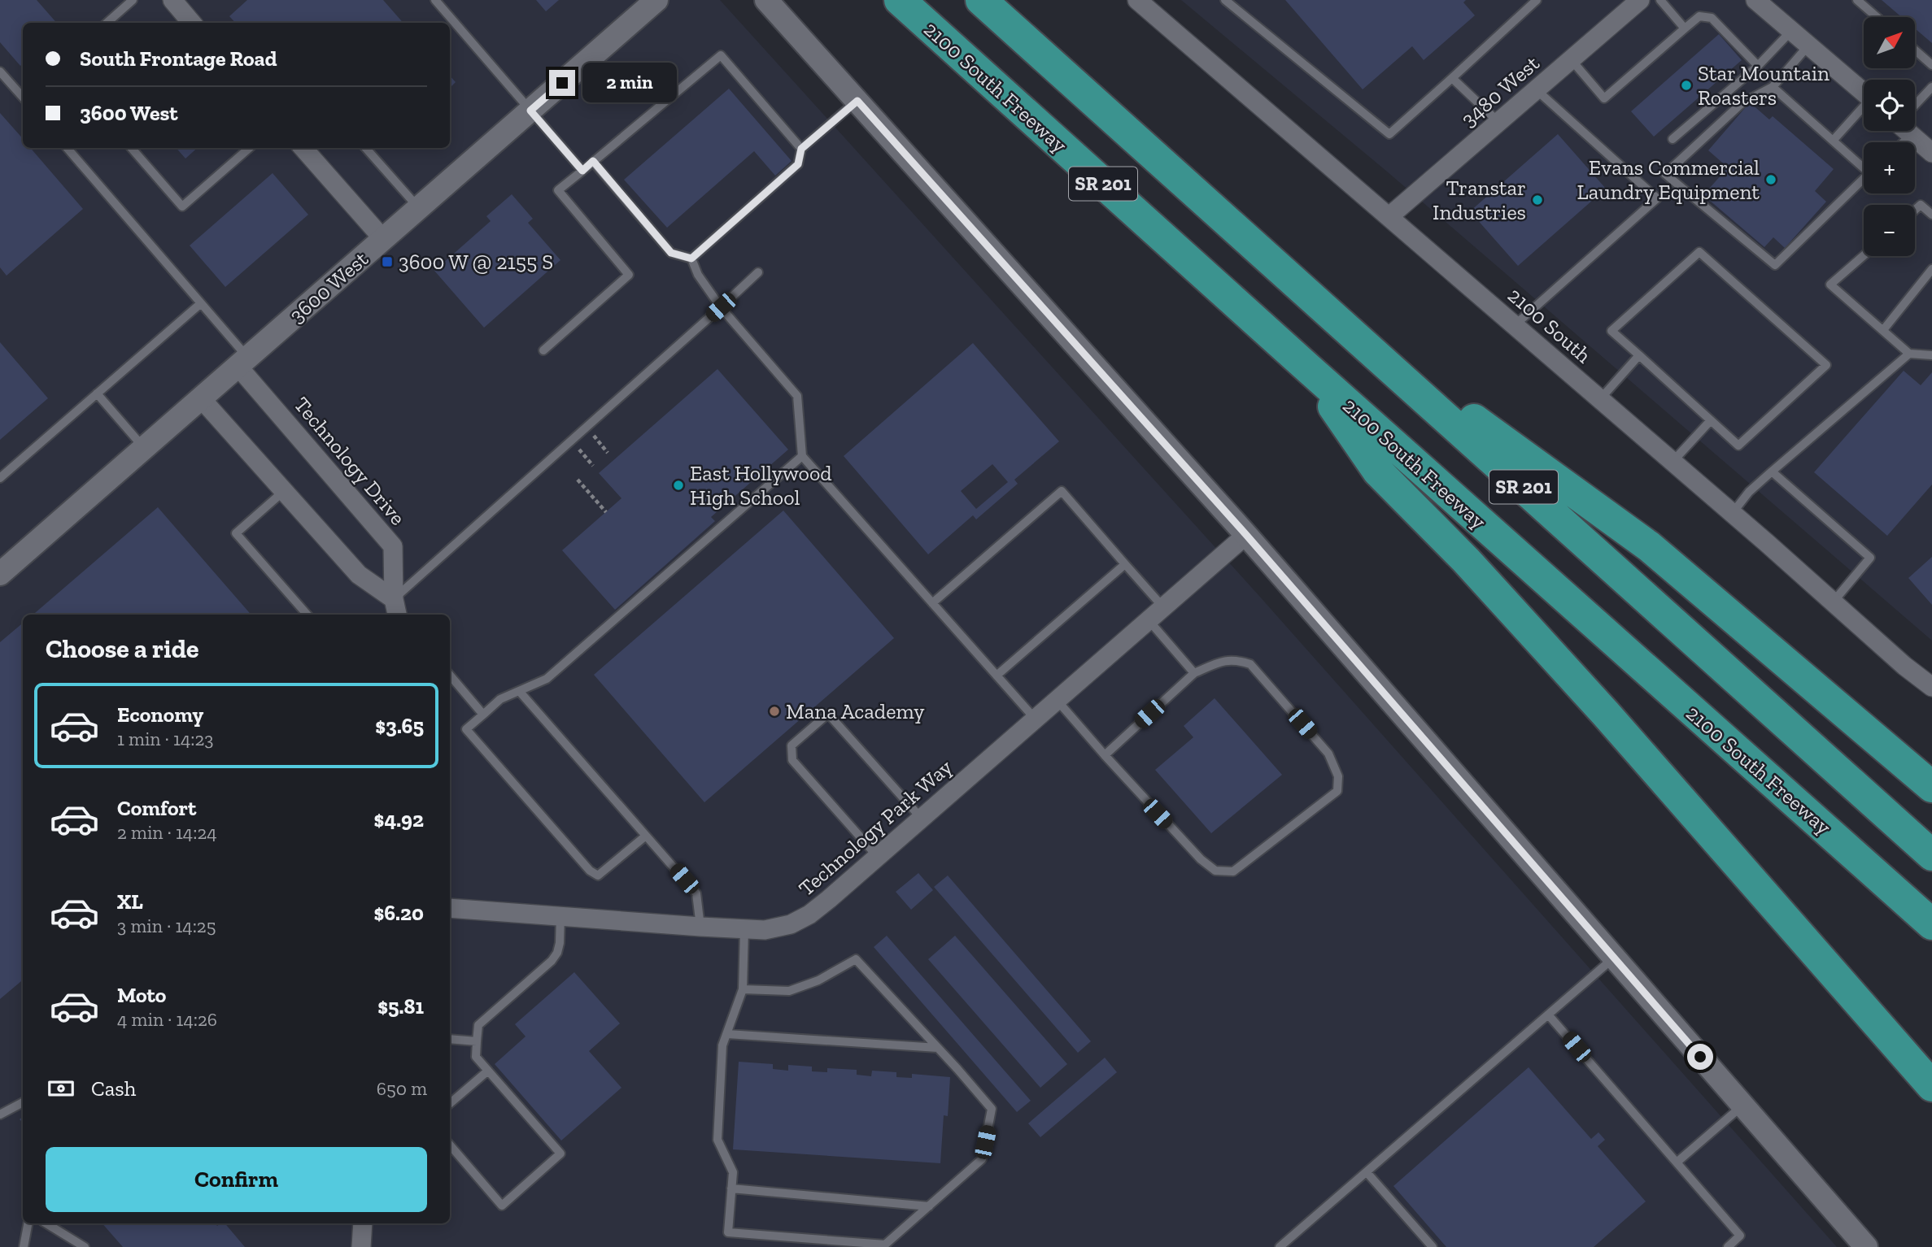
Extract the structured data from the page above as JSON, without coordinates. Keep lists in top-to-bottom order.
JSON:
{
  "streets": {
    "highway": ["2100 South Freeway", "SR 201"],
    "street": [
      "3480 West",
      "3600 West",
      "2100 South",
      "Technology Drive",
      "Technology Park Way"
    ]
  },
  "crossings": [
    ["3480 West", "2100 South"],
    ["3600 West", "Technology Drive"]
  ],
  "places": {
    "other": [
      "Star Mountain Roasters",
      "Evans Commercial Laundry Equipment",
      "Transtar Industries",
      "East Hollywood High School",
      "Mana Academy"
    ],
    "transit": ["3600 W @ 2155 S"]
  },
  "north": "top right",
  "page": {
    "map_buttons": ["+", "−"],
    "banner": ["South Frontage Road", "3600 West"],
    "bubble": "2 min",
    "heading": "Choose a ride",
    "list": [
      {
        "name": "Economy",
        "note": "1 min · 14:23",
        "value": "$3.65"
      },
      {
        "name": "Comfort",
        "note": "2 min · 14:24",
        "value": "$4.92"
      },
      {
        "name": "XL",
        "note": "3 min · 14:25",
        "value": "$6.20"
      },
      {
        "name": "Moto",
        "note": "4 min · 14:26",
        "value": "$5.81"
      }
    ],
    "pay": ["Cash", "650 m"],
    "buttons": "Confirm"
  }
}
